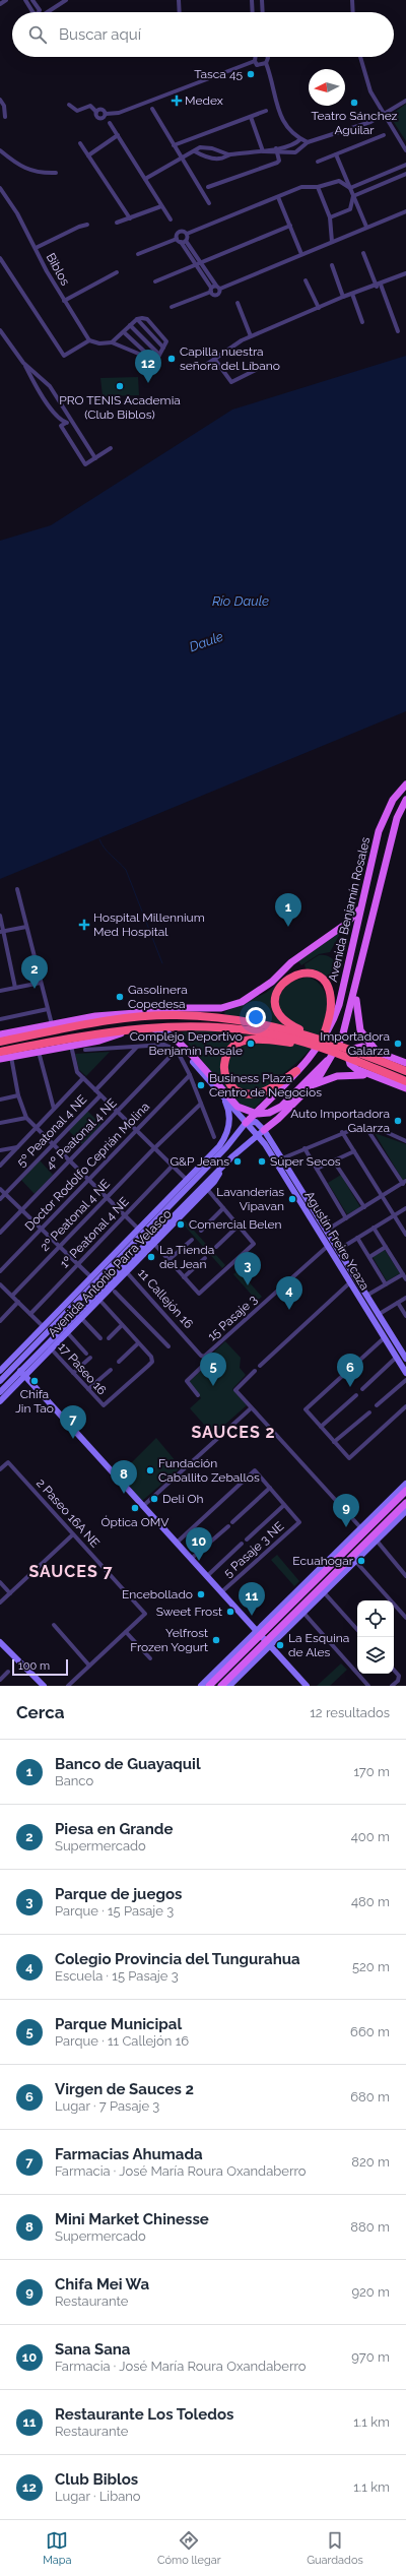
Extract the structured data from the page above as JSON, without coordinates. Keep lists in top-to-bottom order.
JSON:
{
  "streets": {
    "main road": ["Avenida Benjamín Rosales", "Agustín Freire Ycaza", "Avenida Antonio Parra Velasco"],
    "street": [
      "Biblos",
      "5º Peatonal 4 NE",
      "4º Peatonal 4 NE",
      "Doctor Rodolfo Ceprián Molina",
      "2º Peatonal 4 NE",
      "1º Peatonal 4 NE",
      "11 Callejón 16",
      "15 Pasaje 3",
      "17 Paseo 16",
      "2 Paseo 16A NE",
      "5 Pasaje 3 NE"
    ]
  },
  "crossings": [
    ["Avenida Benjamín Rosales", "Agustín Freire Ycaza"],
    ["Avenida Benjamín Rosales", "Avenida Antonio Parra Velasco"],
    ["Agustín Freire Ycaza", "Avenida Antonio Parra Velasco"],
    ["Agustín Freire Ycaza", "15 Pasaje 3"],
    ["Avenida Antonio Parra Velasco", "11 Callejón 16"],
    ["Avenida Antonio Parra Velasco", "17 Paseo 16"],
    ["11 Callejón 16", "15 Pasaje 3"]
  ],
  "districts": ["SAUCES 2", "SAUCES 7"],
  "water": ["Río Daule", "Daule"],
  "places": {
    "other": [
      "Tasca 45",
      "Teatro Sánchez Aguilar",
      "Capilla nuestra señora del Líbano",
      "PRO TENIS Academia (Club Biblos)",
      "Gasolinera Copedesa",
      "Complejo Deportivo Benjamín Rosale",
      "Importadora Galarza",
      "Business Plaza Centro de Negocios",
      "Auto Importadora Galarza",
      "G&P Jeans",
      "Súper Secos",
      "Lavanderías Vipavan",
      "Comercial Belen",
      "La Tienda del Jean",
      "Chifa Jin Tao",
      "Fundación Caballito Zeballos",
      "Deli Oh",
      "Óptica OMV",
      "Ecuahogar",
      "Encebollado",
      "Sweet Frost",
      "Yelfrost Frozen Yogurt",
      "La Esquina de Ales"
    ],
    "health": ["Medex", "Hospital Millennium Med Hospital"]
  },
  "scale_bar": "100 m",
  "north": "left",
  "page": {
    "search": "Buscar aquí",
    "pins": [
      "12",
      "1",
      "2",
      "3",
      "4",
      "5",
      "6",
      "7",
      "8",
      "9",
      "10",
      "11"
    ],
    "scale": "100 m",
    "heading": ["Cerca", "12 resultados"],
    "list": [
      {
        "mark": "1",
        "name": "Banco de Guayaquil",
        "note": "Banco",
        "value": "170 m"
      },
      {
        "mark": "2",
        "name": "Piesa en Grande",
        "note": "Supermercado",
        "value": "400 m"
      },
      {
        "mark": "3",
        "name": "Parque de juegos",
        "note": "Parque · 15 Pasaje 3",
        "value": "480 m"
      },
      {
        "mark": "4",
        "name": "Colegio Provincia del Tungurahua",
        "note": "Escuela · 15 Pasaje 3",
        "value": "520 m"
      },
      {
        "mark": "5",
        "name": "Parque Municipal",
        "note": "Parque · 11 Callejón 16",
        "value": "660 m"
      },
      {
        "mark": "6",
        "name": "Virgen de Sauces 2",
        "note": "Lugar · 7 Pasaje 3",
        "value": "680 m"
      },
      {
        "mark": "7",
        "name": "Farmacias Ahumada",
        "note": "Farmacia · José María Roura Oxandaberro",
        "value": "820 m"
      },
      {
        "mark": "8",
        "name": "Mini Market Chinesse",
        "note": "Supermercado",
        "value": "880 m"
      },
      {
        "mark": "9",
        "name": "Chifa Mei Wa",
        "note": "Restaurante",
        "value": "920 m"
      },
      {
        "mark": "10",
        "name": "Sana Sana",
        "note": "Farmacia · José María Roura Oxandaberro",
        "value": "970 m"
      },
      {
        "mark": "11",
        "name": "Restaurante Los Toledos",
        "note": "Restaurante",
        "value": "1.1 km"
      },
      {
        "mark": "12",
        "name": "Club Biblos",
        "note": "Lugar · Libano",
        "value": "1.1 km"
      }
    ],
    "nav": ["Mapa", "Cómo llegar", "Guardados"]
  }
}
